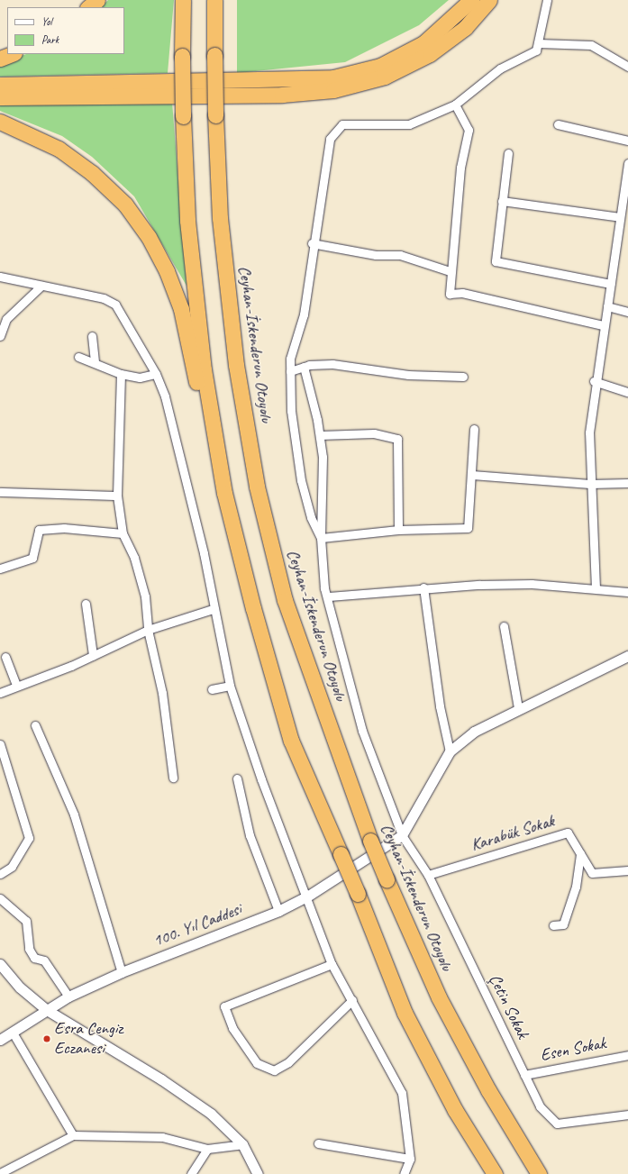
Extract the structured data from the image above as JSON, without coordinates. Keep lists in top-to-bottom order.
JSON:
{
  "streets": {
    "highway": ["Ceyhan-İskenderun Otoyolu"],
    "street": [
      "Karabük Sokak",
      "100. Yıl Caddesi",
      "Çetin Sokak",
      "Esen Sokak"
    ]
  },
  "crossings": [
    ["Karabük Sokak", "Çetin Sokak"],
    ["100. Yıl Caddesi", "Çetin Sokak"],
    ["Çetin Sokak", "Esen Sokak"]
  ],
  "places": ["Esra Cengiz Eczanesi"],
  "legend": ["Yol", "Park"]
}
